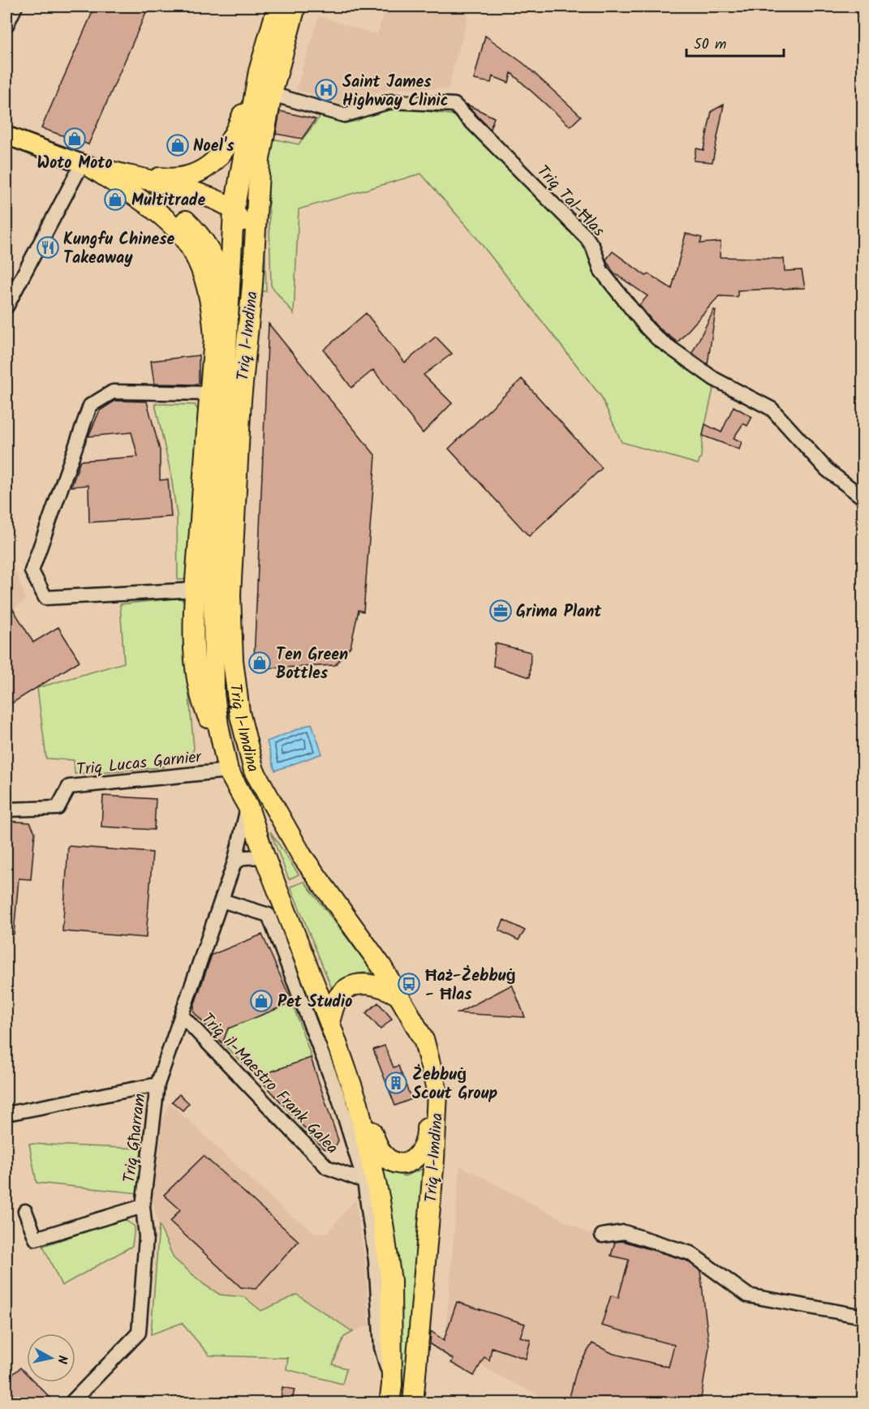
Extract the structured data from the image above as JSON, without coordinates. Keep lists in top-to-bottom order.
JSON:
{
  "streets": {
    "highway": ["Triq l-Imdina"],
    "street": [
      "Triq Tal-Ħlas",
      "Triq Lucas Garnier",
      "Triq il-Maestro Frank Galea",
      "Triq Għarram"
    ]
  },
  "crossings": [
    ["Triq Tal-Ħlas", "Triq l-Imdina"],
    ["Triq l-Imdina", "Triq Lucas Garnier"],
    ["Triq l-Imdina", "Triq Għarram"],
    ["Triq il-Maestro Frank Galea", "Triq Għarram"]
  ],
  "places": {
    "hospital": ["Saint James Highway Clinic"],
    "shop": [
      "Woto Moto",
      "Noel's",
      "Multitrade",
      "Ten Green Bottles",
      "Pet Studio"
    ],
    "restaurant": ["Kungfu Chinese Takeaway"],
    "office": ["Grima Plant"],
    "bus stop": ["Ħaż-Żebbuġ - Ħlas"],
    "building": ["Żebbuġ Scout Group"]
  },
  "scale_bar": "50 m",
  "north": "right"
}
